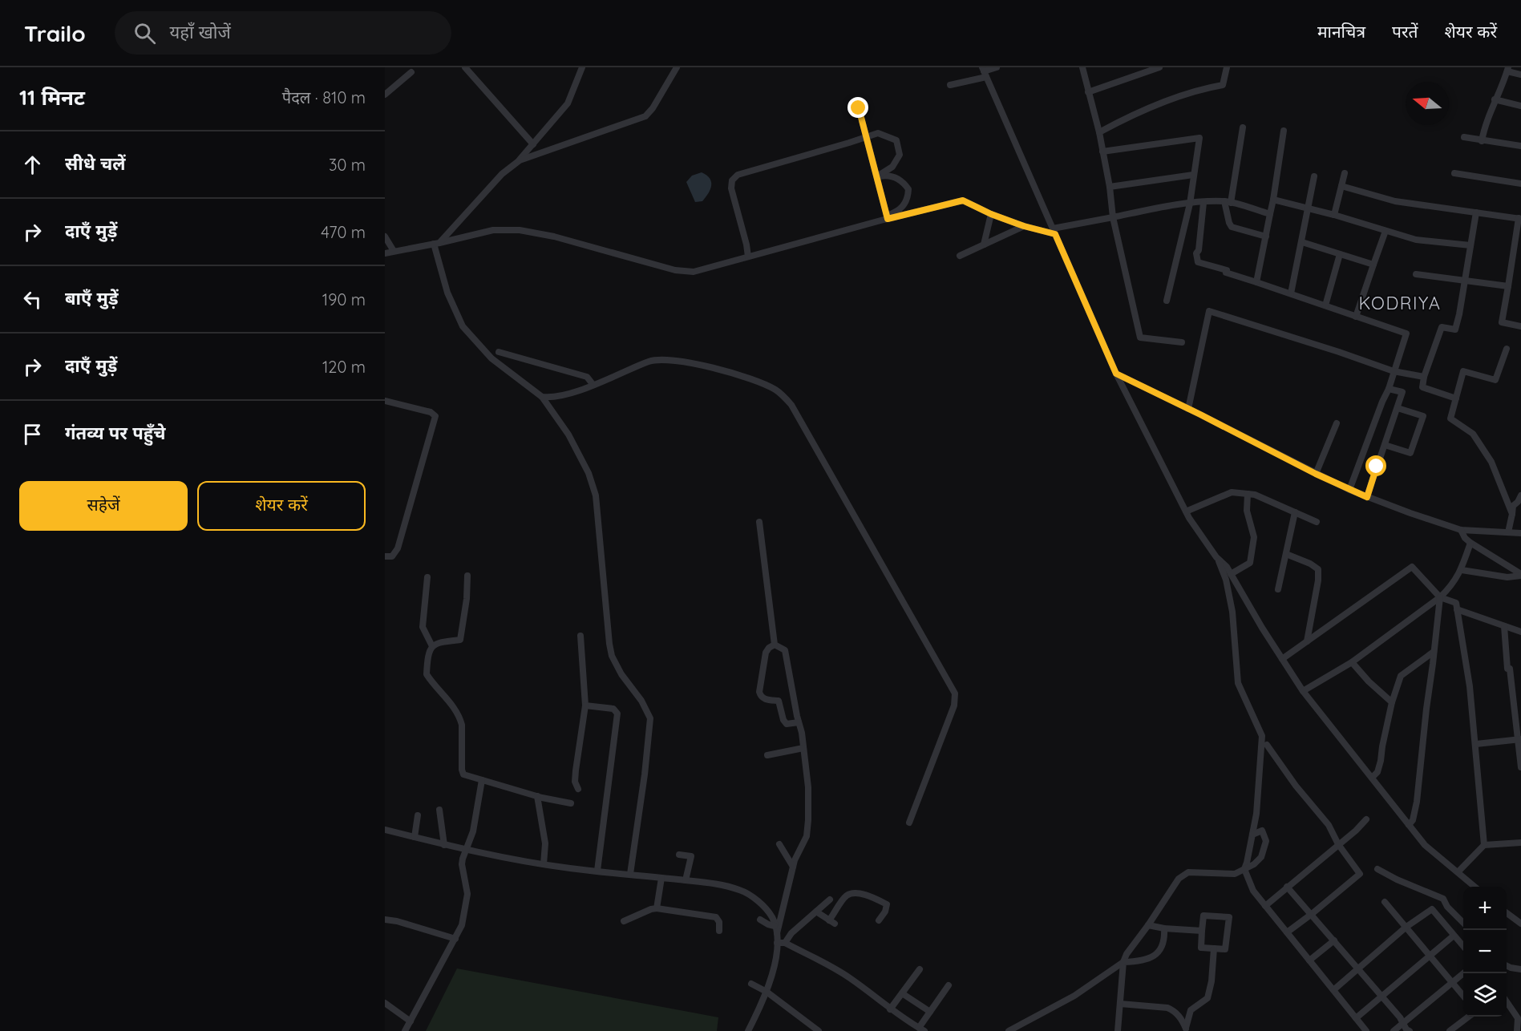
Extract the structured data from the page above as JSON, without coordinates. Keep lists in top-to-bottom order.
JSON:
{
  "districts": ["KODRIYA"],
  "north": "left",
  "page": {
    "header": "Trailo",
    "search": "यहाँ खोजें",
    "nav": ["मानचित्र", "परतें", "शेयर करें"],
    "heading": ["11 मिनट", "पैदल · 810 m"],
    "list": [
      ["सीधे चलें", "30 m"],
      ["दाएँ मुड़ें", "470 m"],
      ["बाएँ मुड़ें", "190 m"],
      ["दाएँ मुड़ें", "120 m"],
      "गंतव्य पर पहुँचे"
    ],
    "buttons": ["सहेजें", "शेयर करें"],
    "map_buttons": ["+", "−"]
  }
}
